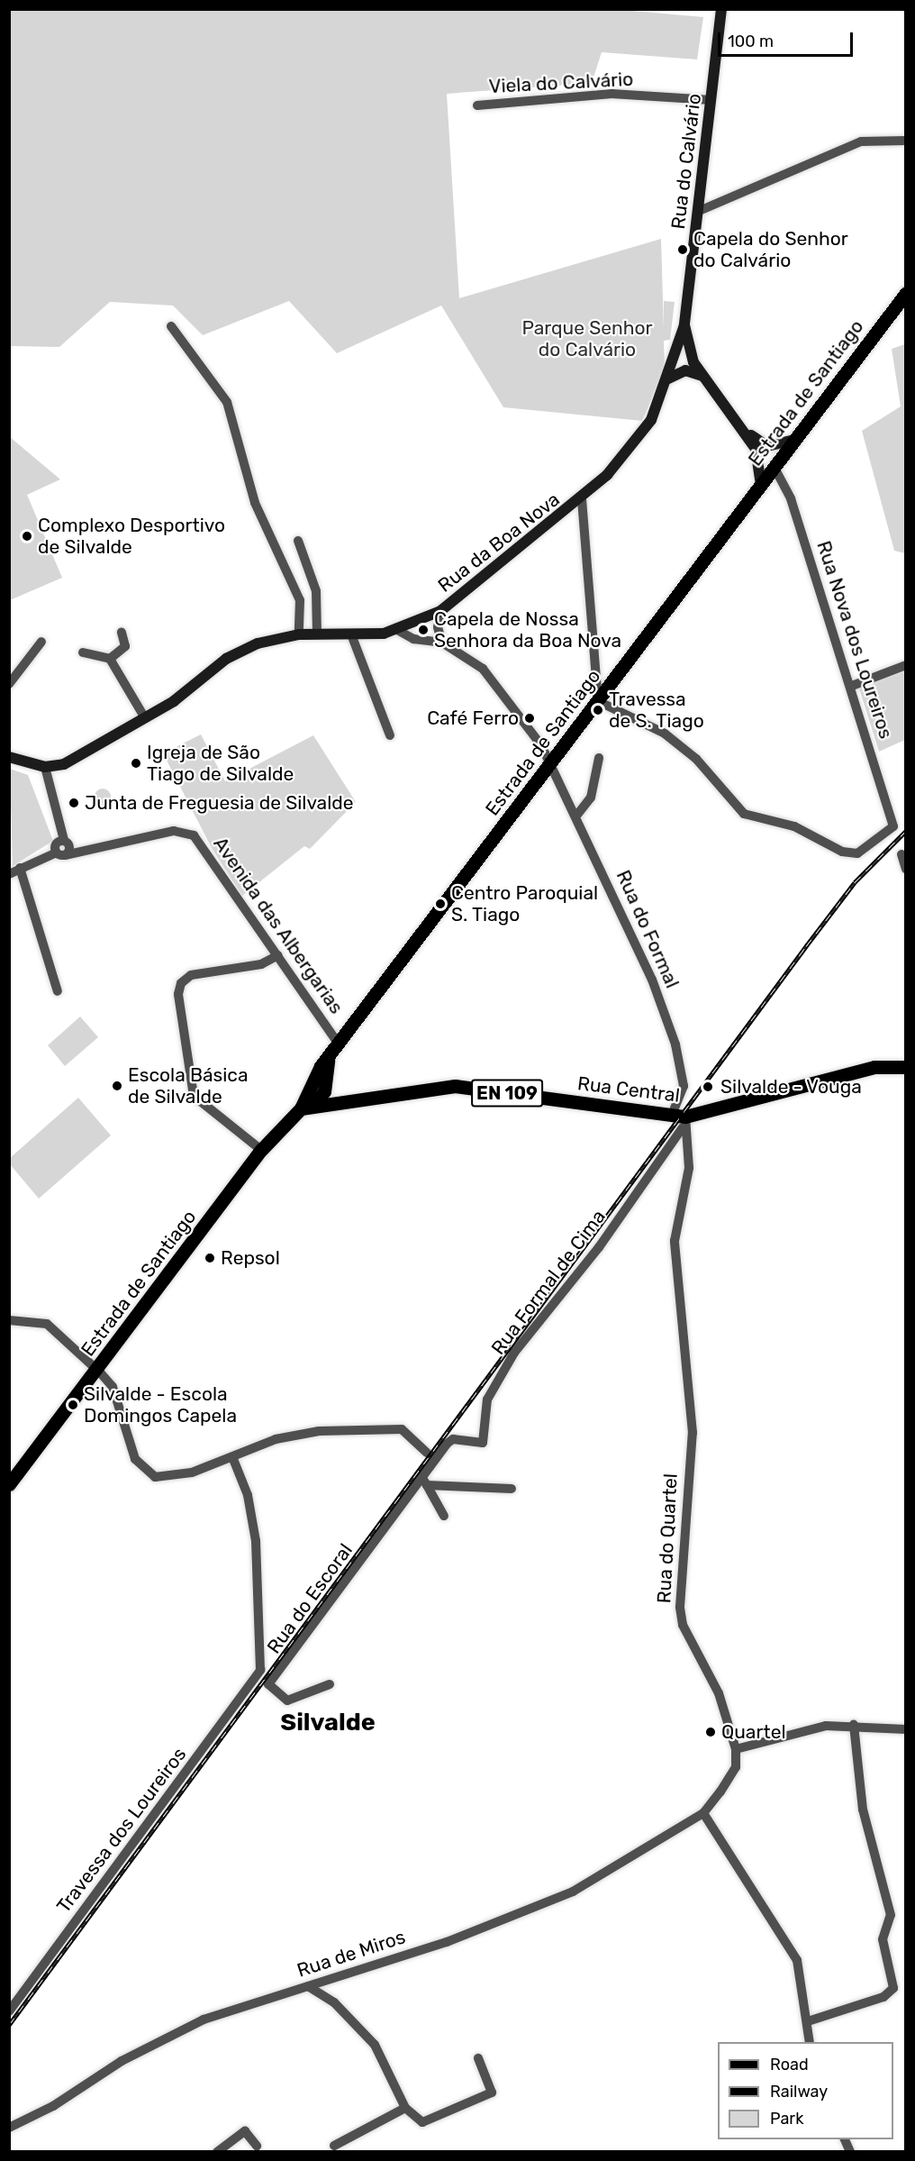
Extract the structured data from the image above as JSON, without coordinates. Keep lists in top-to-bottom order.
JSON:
{
  "streets": {
    "main road": [
      "Rua do Calvário",
      "Estrada de Santiago",
      "Rua da Boa Nova",
      "Rua Central",
      "EN 109"
    ],
    "street": [
      "Viela do Calvário",
      "Rua Nova dos Loureiros",
      "Avenida das Albergarias",
      "Rua do Formal",
      "Rua Formal de Cima",
      "Rua do Quartel",
      "Rua do Escoral",
      "Travessa dos Loureiros",
      "Rua de Miros"
    ]
  },
  "crossings": [
    ["Viela do Calvário", "Rua do Calvário"],
    ["Rua do Calvário", "Rua da Boa Nova"],
    ["Estrada de Santiago", "Rua Nova dos Loureiros"],
    ["Estrada de Santiago", "Avenida das Albergarias"],
    ["Estrada de Santiago", "Rua do Formal"],
    ["Estrada de Santiago", "Rua Central"],
    ["Rua do Formal", "Rua Central"],
    ["Rua do Formal", "Rua Formal de Cima"],
    ["Rua do Formal", "Rua do Quartel"],
    ["Rua Central", "Rua Formal de Cima"],
    ["Rua Central", "Rua do Quartel"],
    ["Rua Formal de Cima", "Rua do Quartel"],
    ["Rua Formal de Cima", "Rua do Escoral"]
  ],
  "districts": ["Silvalde"],
  "parks": ["Parque Senhor do Calvário"],
  "places": [
    "Capela do Senhor do Calvário",
    "Complexo Desportivo de Silvalde",
    "Capela de Nossa Senhora da Boa Nova",
    "Travessa de S. Tiago",
    "Café Ferro",
    "Igreja de São Tiago de Silvalde",
    "Junta de Freguesia de Silvalde",
    "Centro Paroquial S. Tiago",
    "Escola Básica de Silvalde",
    "Silvalde - Vouga",
    "Repsol",
    "Silvalde - Escola Domingos Capela",
    "Quartel"
  ],
  "legend": ["Road", "Railway", "Park"],
  "scale_bar": "100 m"
}
